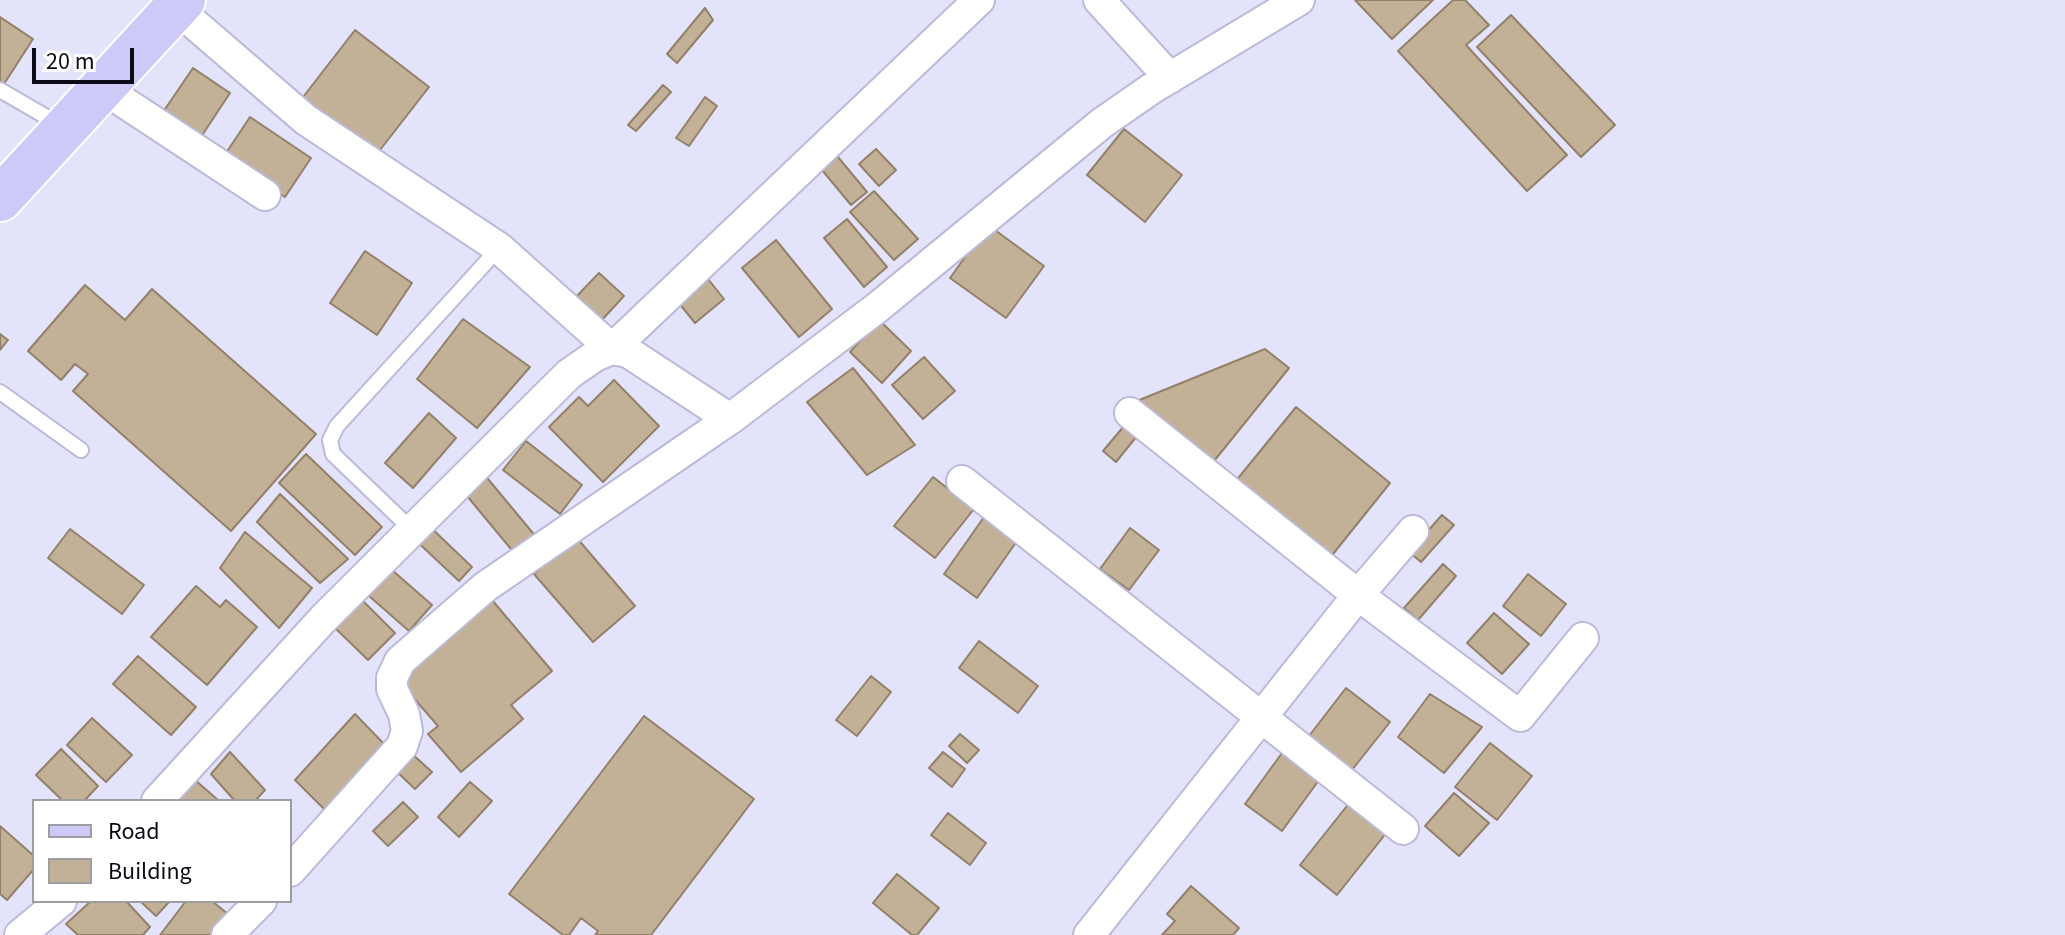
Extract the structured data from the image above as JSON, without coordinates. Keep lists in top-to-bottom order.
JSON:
{
  "legend": ["Road", "Building"],
  "scale_bar": "20 m"
}
